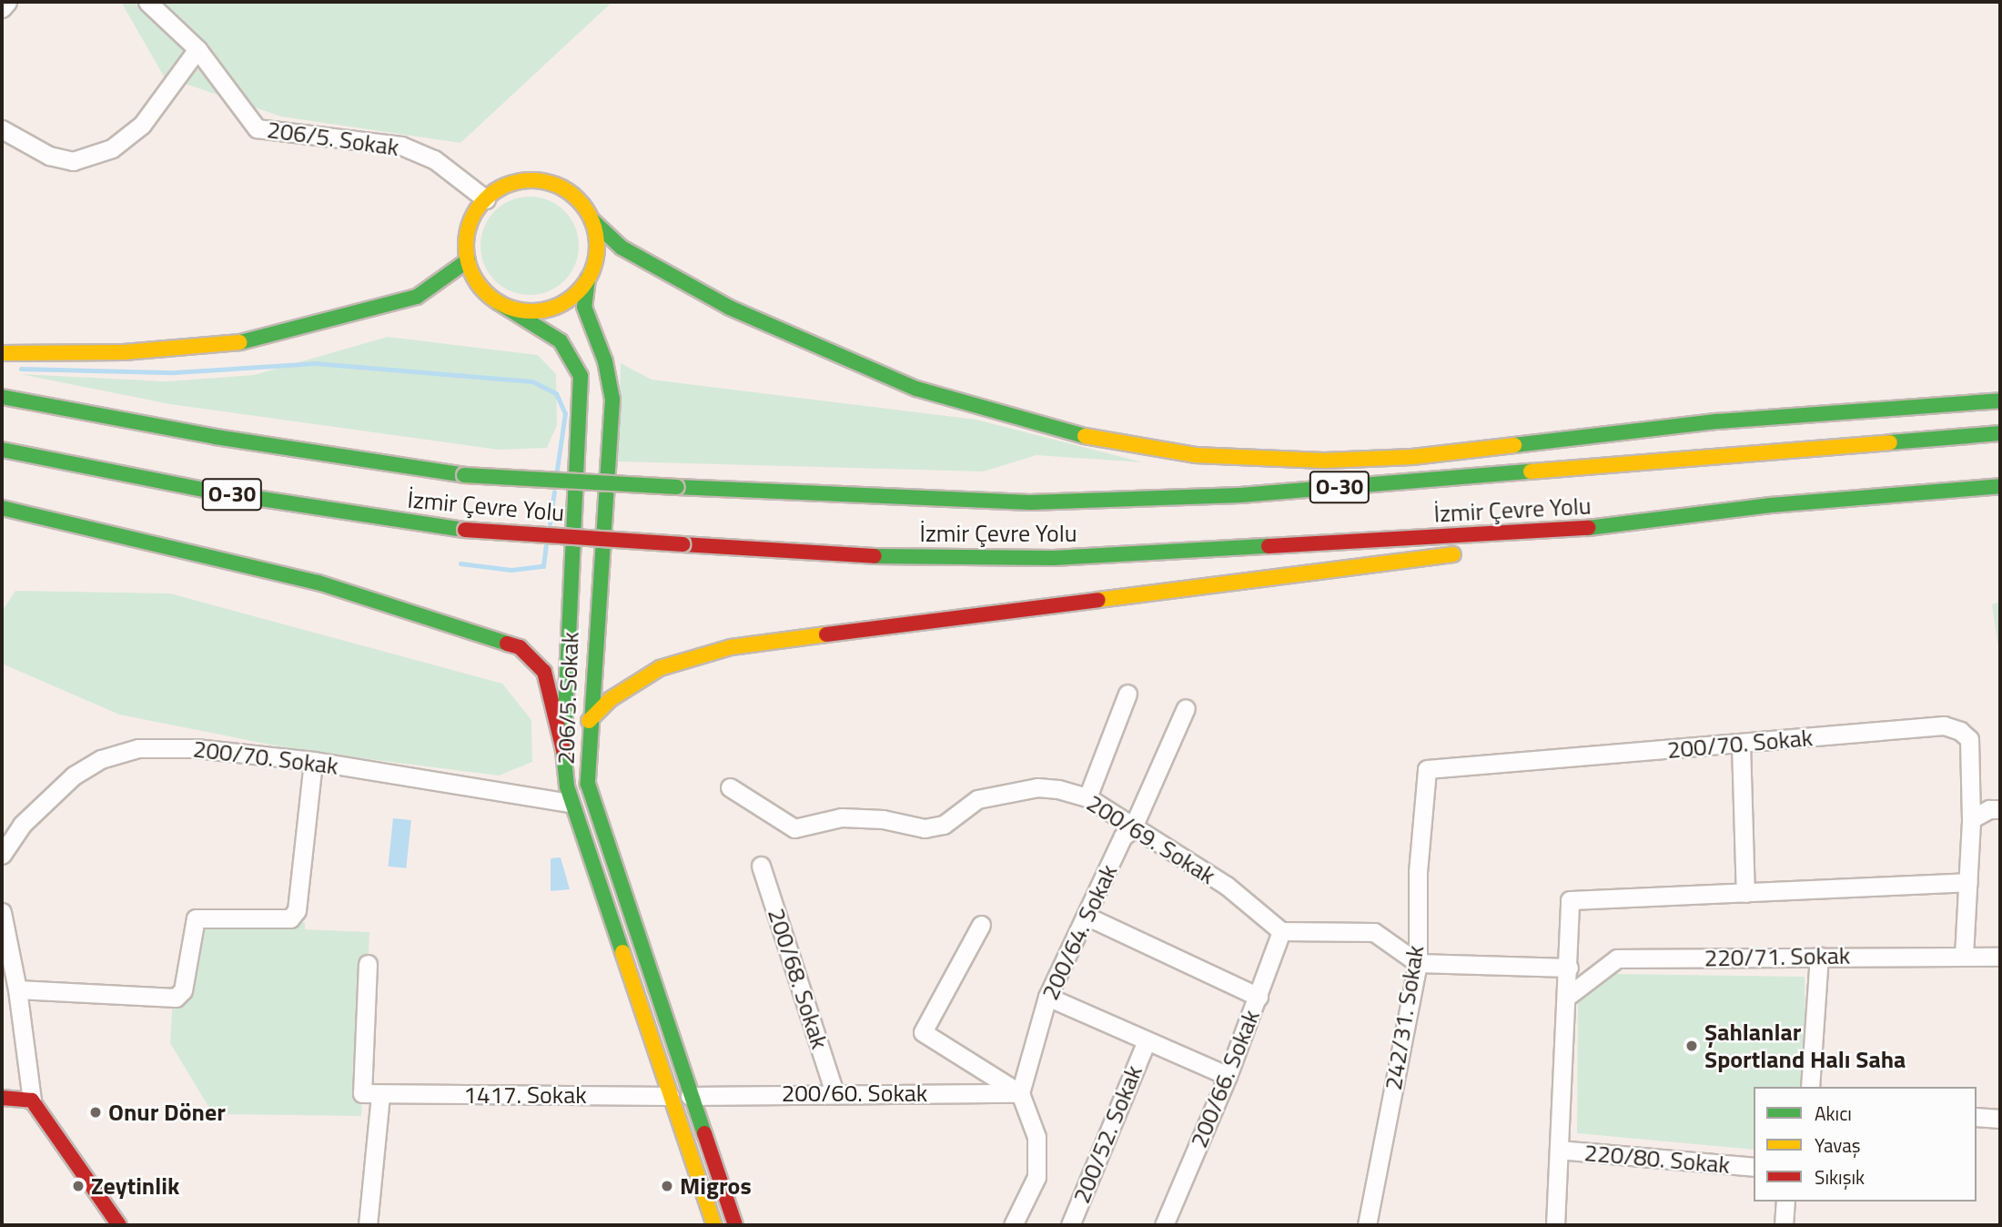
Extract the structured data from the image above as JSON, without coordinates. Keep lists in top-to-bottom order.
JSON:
{
  "streets": {
    "main road": ["206/5. Sokak", "O-30", "İzmir Çevre Yolu"],
    "street": [
      "200/70. Sokak",
      "200/69. Sokak",
      "200/64. Sokak",
      "220/71. Sokak",
      "200/68. Sokak",
      "242/31. Sokak",
      "200/66. Sokak",
      "200/60. Sokak",
      "1417. Sokak",
      "200/52. Sokak",
      "220/80. Sokak"
    ]
  },
  "crossings": [
    ["206/5. Sokak", "200/70. Sokak"],
    ["206/5. Sokak", "200/60. Sokak"],
    ["206/5. Sokak", "1417. Sokak"],
    ["200/70. Sokak", "242/31. Sokak"],
    ["200/69. Sokak", "200/64. Sokak"],
    ["200/69. Sokak", "200/66. Sokak"],
    ["200/64. Sokak", "200/60. Sokak"],
    ["200/68. Sokak", "200/60. Sokak"]
  ],
  "places": [
    "Şahlanlar Sportland Halı Saha",
    "Onur Döner",
    "Zeytinlik",
    "Migros"
  ],
  "legend": ["Akıcı", "Yavaş", "Sıkışık"]
}
